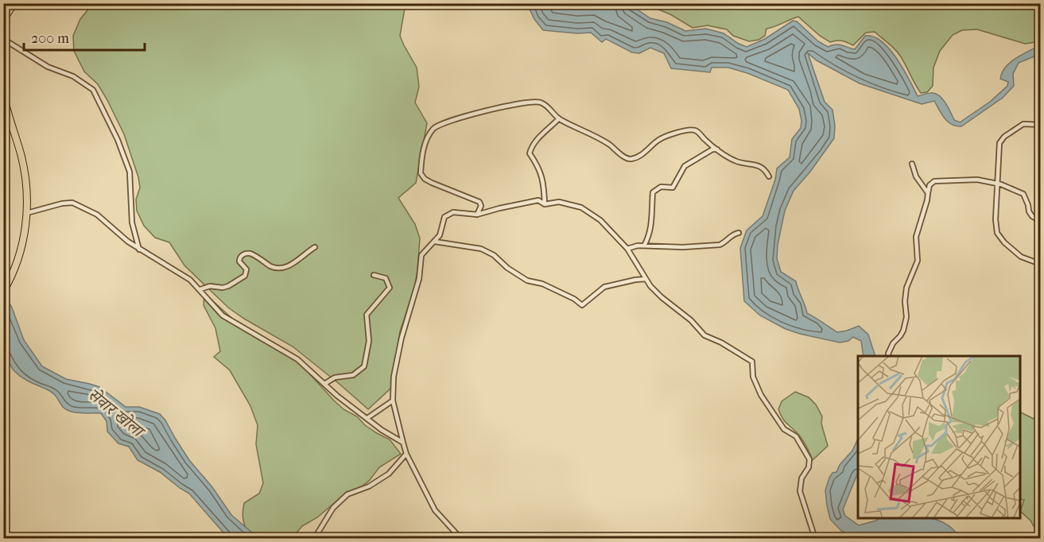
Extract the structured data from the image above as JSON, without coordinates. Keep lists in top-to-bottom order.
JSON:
{
  "water": ["सेवार खोला"],
  "scale_bar": "200 m"
}
